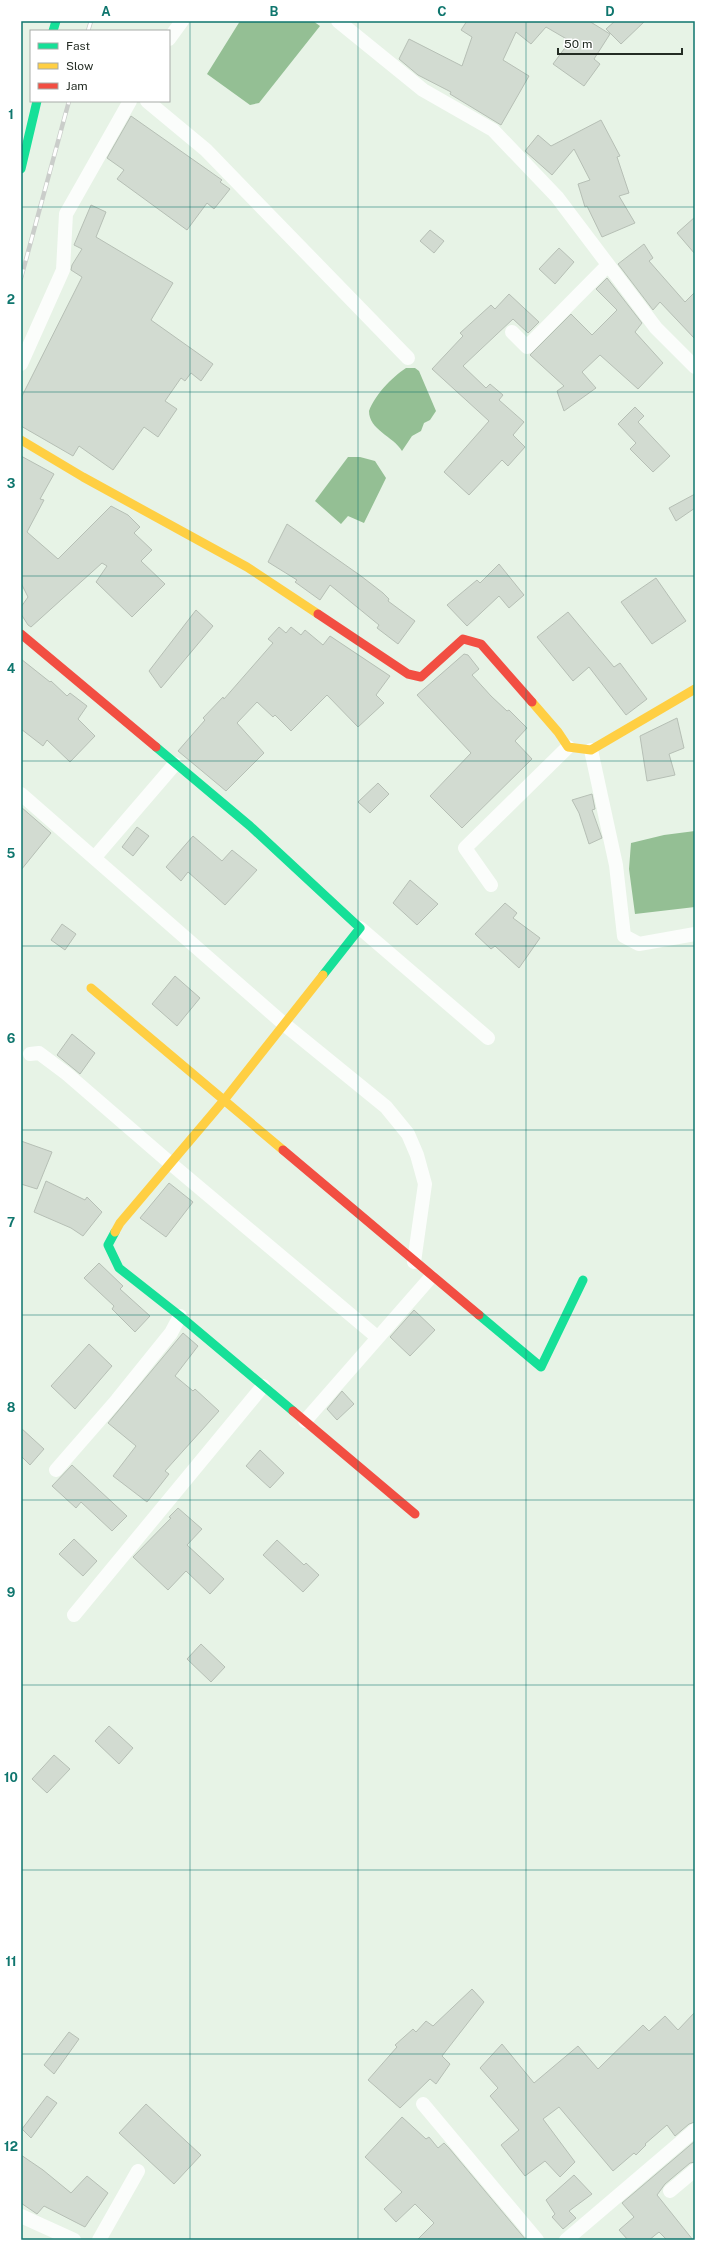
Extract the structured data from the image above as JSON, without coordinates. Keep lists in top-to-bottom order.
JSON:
{
  "legend": ["Fast", "Slow", "Jam"],
  "scale_bar": "50 m",
  "grid": {
    "columns": [
      "A",
      "B",
      "C",
      "D"
    ],
    "rows": [
      "1",
      "2",
      "3",
      "4",
      "5",
      "6",
      "7",
      "8",
      "9",
      "10",
      "11",
      "12"
    ]
  }
}
